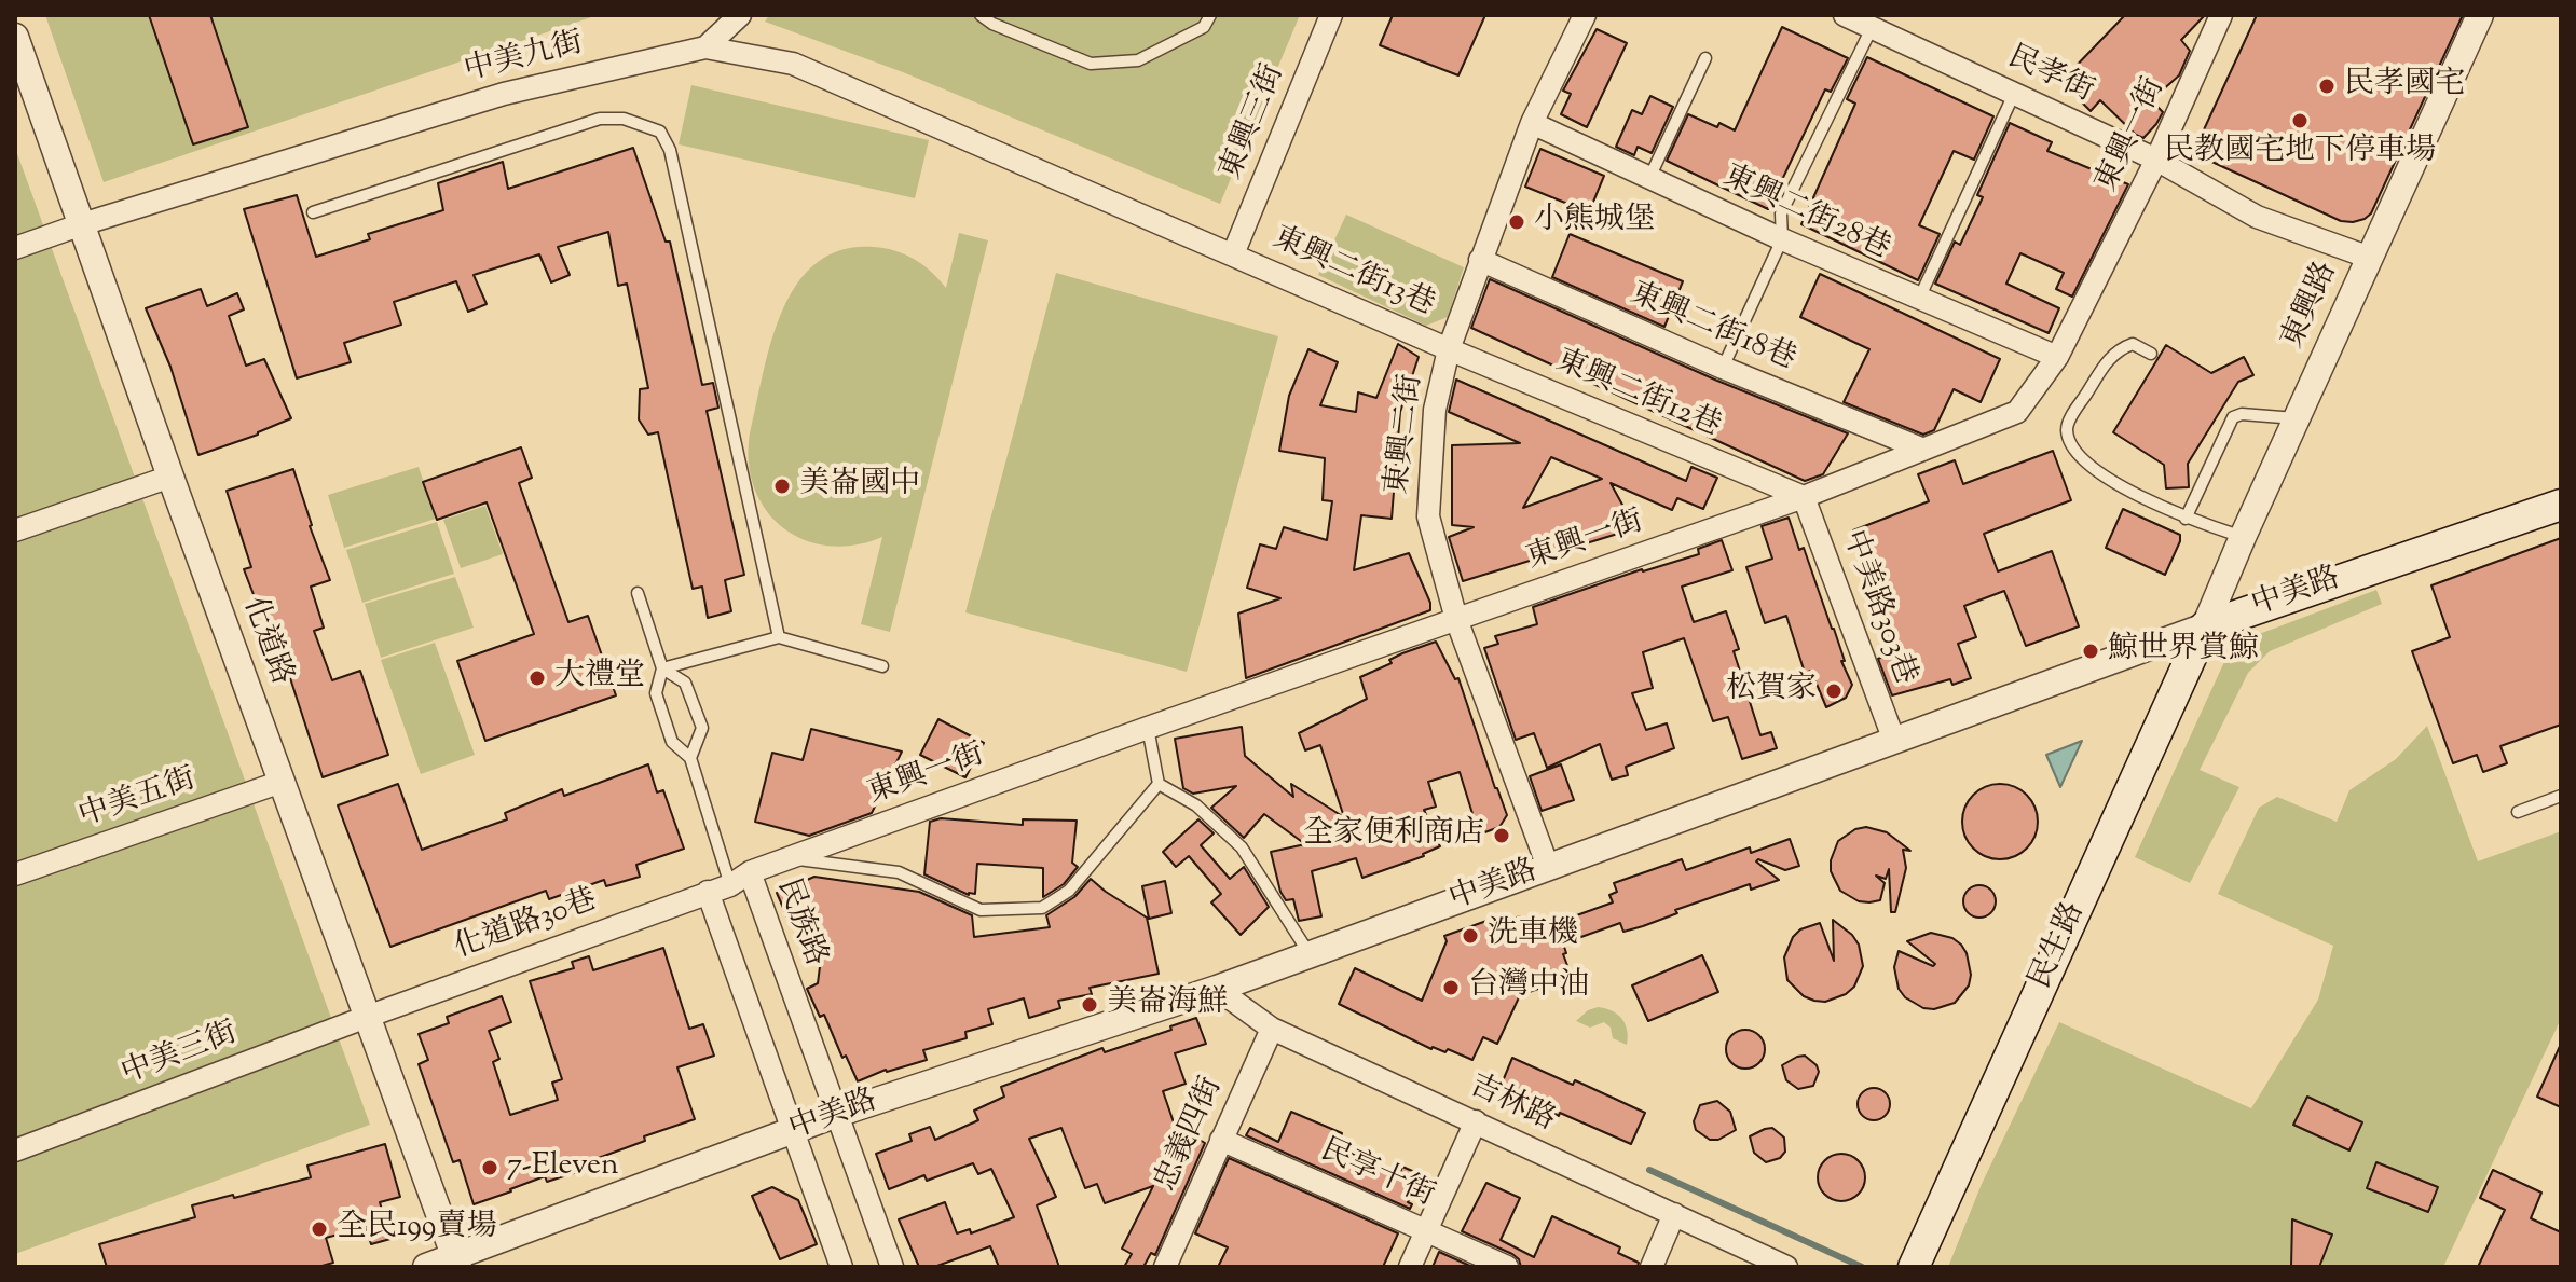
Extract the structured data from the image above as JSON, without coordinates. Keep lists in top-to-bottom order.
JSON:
{
  "streets": {
    "main road": ["中美路", "民生路"],
    "street": [
      "中美九街",
      "民孝街",
      "東興三街",
      "東興一街",
      "東興二街28巷",
      "東興二街13巷",
      "東興路",
      "東興二街18巷",
      "東興二街12巷",
      "東興二街",
      "中美路303巷",
      "化道路",
      "中美五街",
      "民族路",
      "化道路30巷",
      "中美三街",
      "吉林路",
      "忠義四街",
      "民享十街"
    ]
  },
  "crossings": [
    ["中美九街", "東興三街"],
    ["中美九街", "東興二街13巷"],
    ["中美九街", "化道路"],
    ["民孝街", "東興一街"],
    ["民孝街", "東興路"],
    ["東興三街", "東興二街13巷"],
    ["東興一街", "東興二街28巷"],
    ["東興一街", "東興二街18巷"],
    ["東興一街", "東興二街12巷"],
    ["東興一街", "東興二街"],
    ["東興一街", "中美路303巷"],
    ["東興一街", "民族路"],
    ["東興二街28巷", "東興二街"],
    ["東興二街13巷", "東興二街12巷"],
    ["東興二街13巷", "東興二街"],
    ["東興路", "中美路"],
    ["東興路", "民生路"],
    ["東興二街18巷", "東興二街"],
    ["東興二街12巷", "東興二街"],
    ["東興二街12巷", "中美路303巷"],
    ["東興二街", "中美路"],
    ["中美路", "中美路303巷"],
    ["中美路", "化道路"],
    ["中美路", "民族路"],
    ["中美路", "民生路"],
    ["中美路", "吉林路"],
    ["化道路", "中美五街"],
    ["化道路", "化道路30巷"],
    ["化道路", "中美三街"],
    ["民族路", "化道路30巷"],
    ["化道路30巷", "中美三街"],
    ["吉林路", "忠義四街"],
    ["忠義四街", "民享十街"]
  ],
  "places": [
    "民孝國宅",
    "民教國宅地下停車場",
    "小熊城堡",
    "美崙國中",
    "鯨世界賞鯨",
    "大禮堂",
    "松賀家",
    "全家便利商店",
    "洗車機",
    "台灣中油",
    "美崙海鮮",
    "7-Eleven",
    "全民199賣場"
  ]
}
